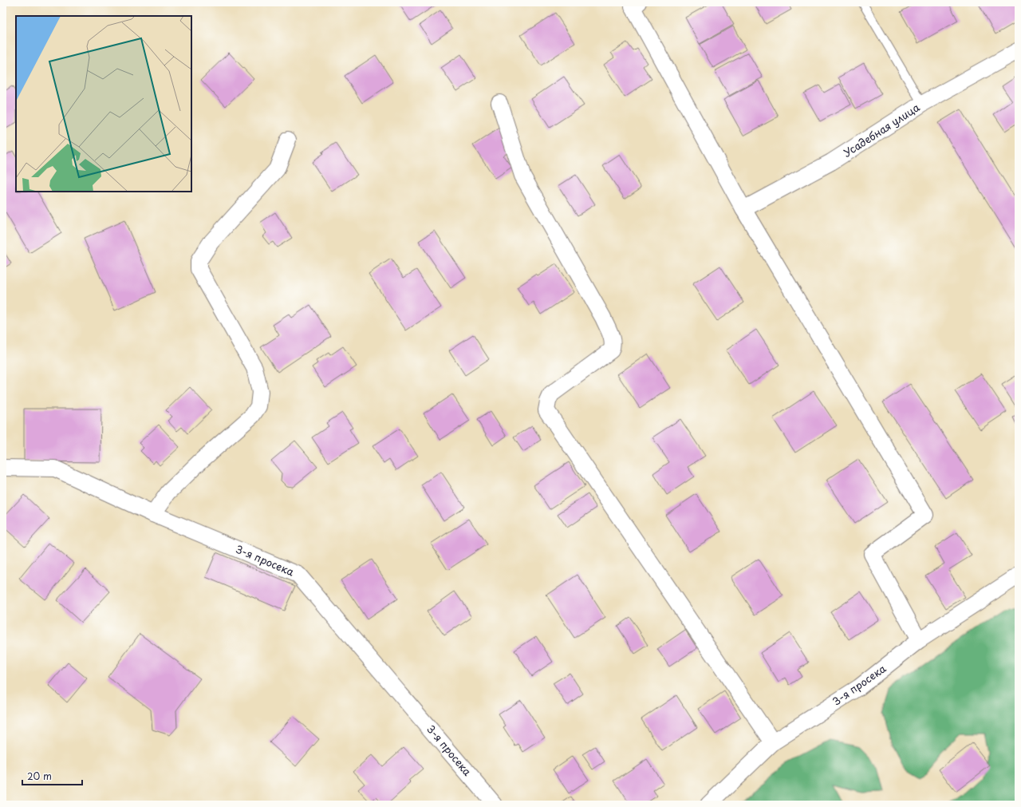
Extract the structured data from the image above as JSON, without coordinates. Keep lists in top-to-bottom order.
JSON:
{
  "streets": {
    "street": ["Усадебная улица", "3-я просека"]
  },
  "scale_bar": "20 m"
}
